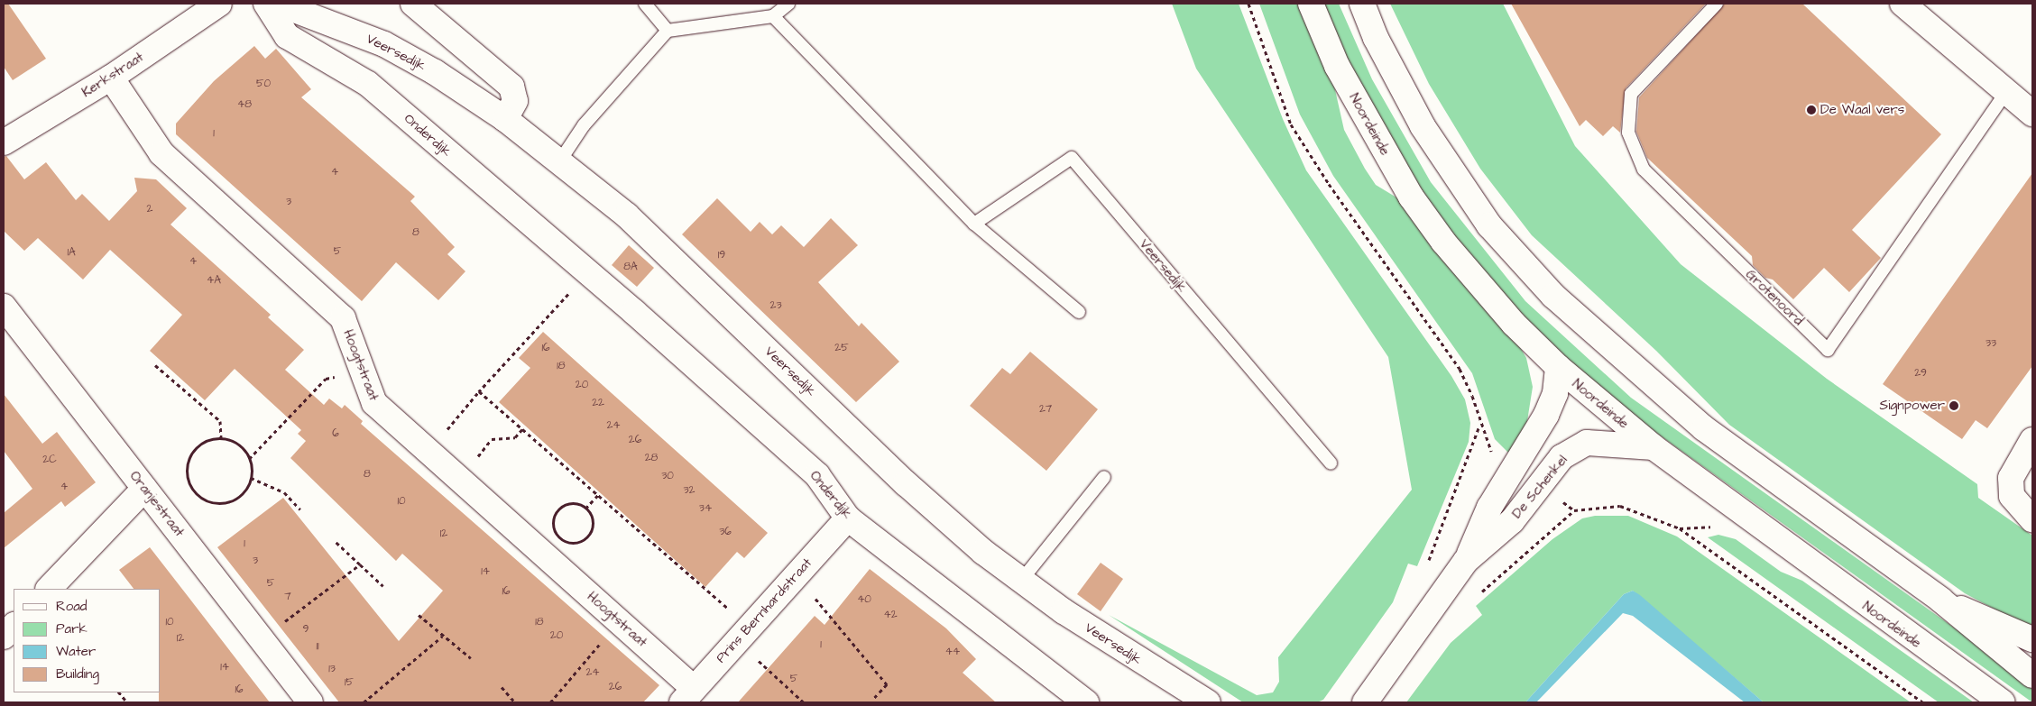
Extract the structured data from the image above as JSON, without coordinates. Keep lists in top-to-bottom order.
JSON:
{
  "streets": {
    "main road": [
      "Veersedijk",
      "Kerkstraat",
      "Noordeinde",
      "Onderdijk",
      "Hoogtstraat",
      "De Schenkel",
      "Oranjestraat",
      "Prins Bernhardstraat"
    ],
    "lane": ["Grotenoord"]
  },
  "crossings": [
    ["Kerkstraat", "Hoogtstraat"],
    ["Noordeinde", "De Schenkel"],
    ["Onderdijk", "Prins Bernhardstraat"],
    ["Hoogtstraat", "Prins Bernhardstraat"]
  ],
  "places": ["De Waal vers", "Signpower"],
  "house_numbers": [
    "50",
    "48",
    "1",
    "4",
    "3",
    "2",
    "8",
    "5",
    "1A",
    "19",
    "4",
    "8A",
    "4A",
    "23",
    "33",
    "16",
    "25",
    "18",
    "29",
    "20",
    "22",
    "27",
    "24",
    "6",
    "26",
    "28",
    "2C",
    "8",
    "30",
    "4",
    "32",
    "10",
    "34",
    "36",
    "12",
    "1",
    "3",
    "14",
    "5",
    "16",
    "7",
    "40",
    "42",
    "10",
    "18",
    "9",
    "20",
    "12",
    "1",
    "11",
    "44",
    "14",
    "13",
    "24",
    "5",
    "15",
    "26",
    "16"
  ],
  "legend": [
    "Road",
    "Park",
    "Water",
    "Building"
  ]
}
